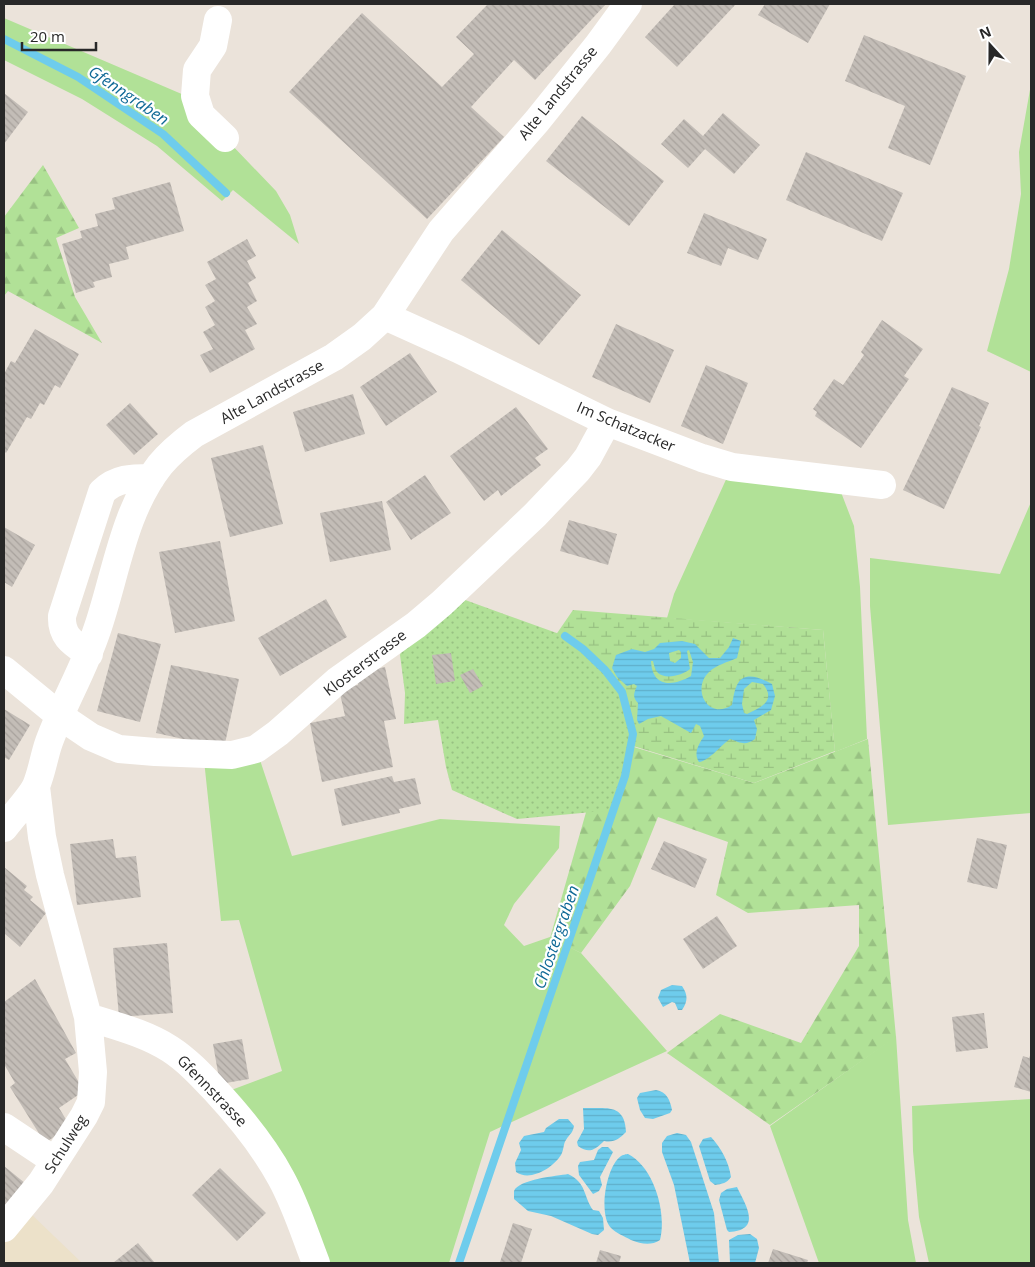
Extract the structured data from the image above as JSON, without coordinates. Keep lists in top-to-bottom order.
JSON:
{
  "streets": {
    "street": [
      "Alte Landstrasse",
      "Im Schatzacker",
      "Klosterstrasse",
      "Gfennstrasse",
      "Schulweg"
    ]
  },
  "crossings": [
    ["Alte Landstrasse", "Im Schatzacker"],
    ["Alte Landstrasse", "Klosterstrasse"],
    ["Im Schatzacker", "Klosterstrasse"],
    ["Gfennstrasse", "Schulweg"]
  ],
  "water": ["Gfenngraben", "Chlostergraben"],
  "scale_bar": "20 m",
  "north": "top"
}
